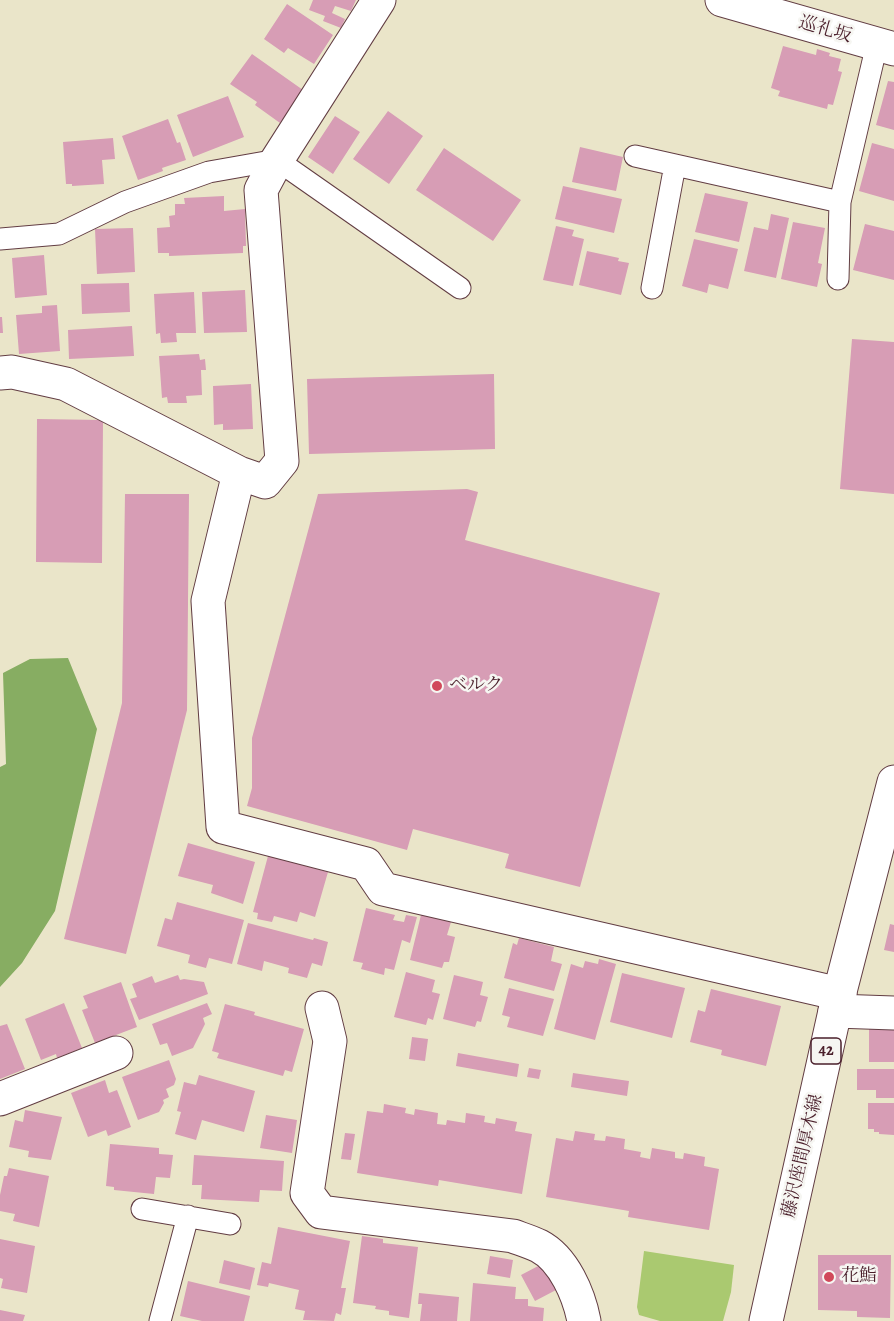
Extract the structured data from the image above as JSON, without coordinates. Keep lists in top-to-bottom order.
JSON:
{
  "streets": {
    "street": ["巡礼坂", "42", "藤沢座間厚木線"]
  },
  "places": ["ベルク", "花鮨"]
}
